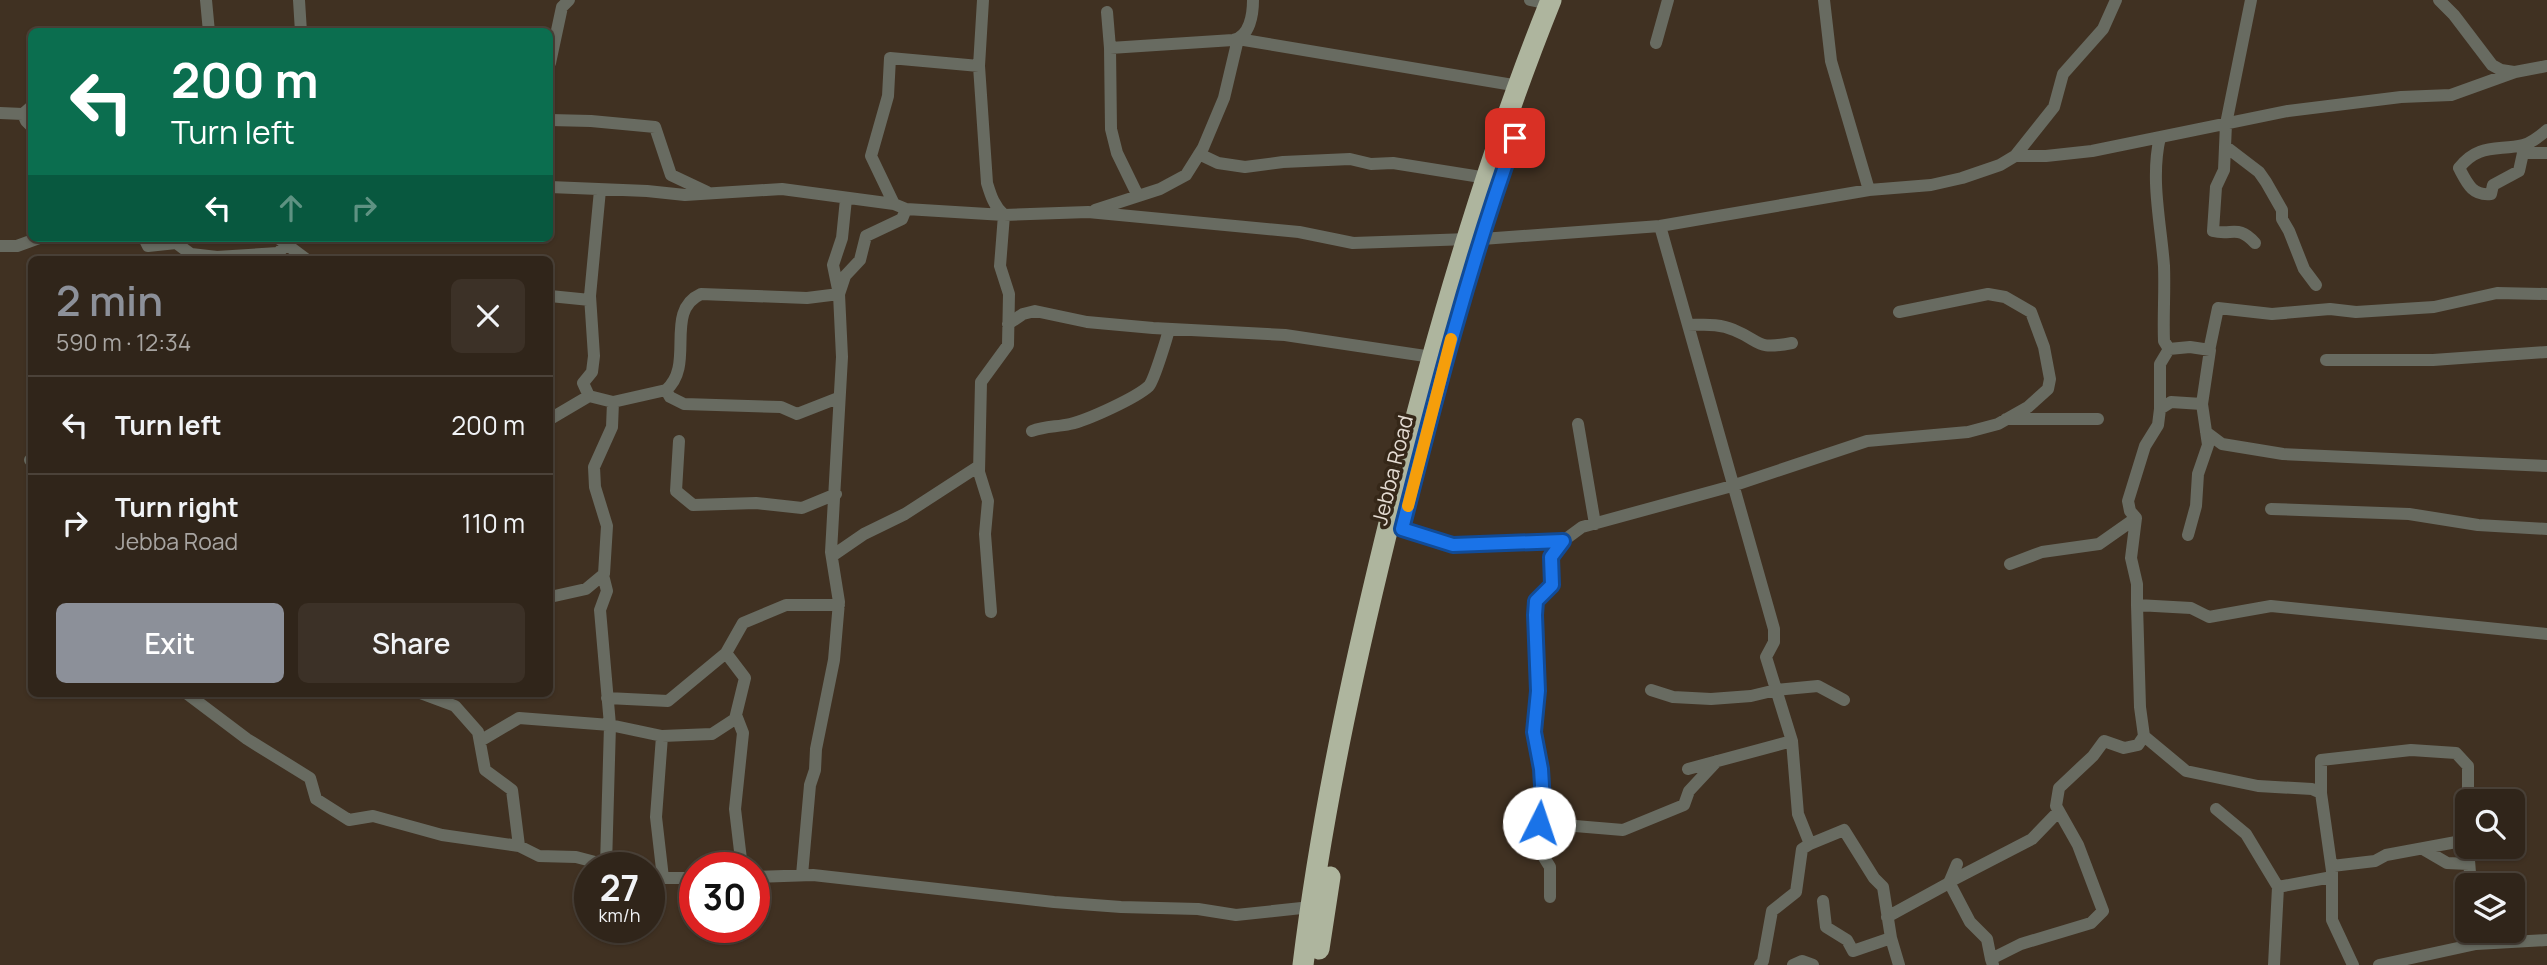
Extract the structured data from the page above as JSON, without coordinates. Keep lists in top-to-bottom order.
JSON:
{
  "streets": {
    "highway": ["Jebba Road"]
  },
  "page": {
    "turn": ["200 m", "Turn left"],
    "heading": ["2 min", "590 m · 12:34"],
    "list": [
      {
        "name": "Turn left",
        "value": "200 m"
      },
      {
        "name": "Turn right",
        "note": "Jebba Road",
        "value": "110 m"
      }
    ],
    "buttons": ["Exit", "Share"],
    "speed": "27 km/h",
    "limit": "30"
  }
}
